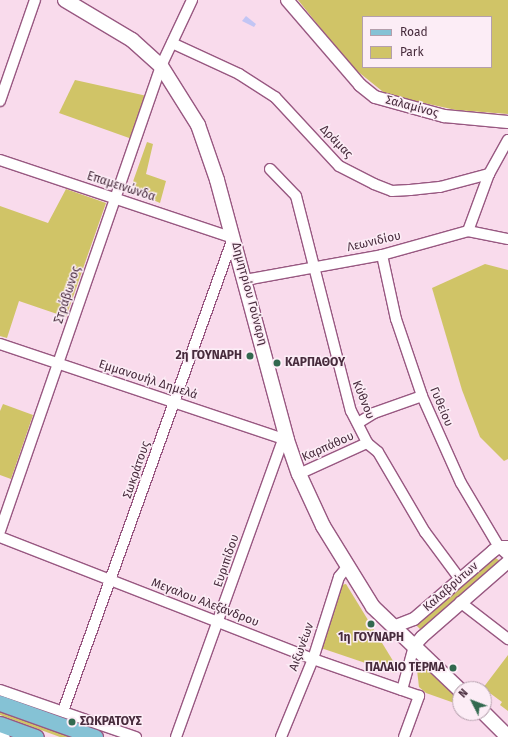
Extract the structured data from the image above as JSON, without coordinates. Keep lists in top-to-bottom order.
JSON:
{
  "streets": {
    "main road": ["Δημητρίου Γούναρη"],
    "street": [
      "Σαλαμίνος",
      "Δράμας",
      "Επαμεινώνδα",
      "Λεωνιδίου",
      "Στράβωνος",
      "Εμμανουήλ Δημελά",
      "Κύθνου",
      "Γυθείου",
      "Καρπάθου",
      "Σωκράτους",
      "Ευριπίδου",
      "Καλαβρύτων",
      "Μεγαλου Αλεξάνδρου",
      "Αιξωνέων"
    ]
  },
  "crossings": [
    ["Δράμας", "Στράβωνος"],
    ["Επαμεινώνδα", "Δημητρίου Γούναρη"],
    ["Επαμεινώνδα", "Στράβωνος"],
    ["Επαμεινώνδα", "Σωκράτους"],
    ["Λεωνιδίου", "Δημητρίου Γούναρη"],
    ["Λεωνιδίου", "Κύθνου"],
    ["Λεωνιδίου", "Γυθείου"],
    ["Δημητρίου Γούναρη", "Στράβωνος"],
    ["Δημητρίου Γούναρη", "Εμμανουήλ Δημελά"],
    ["Δημητρίου Γούναρη", "Καρπάθου"],
    ["Δημητρίου Γούναρη", "Σωκράτους"],
    ["Δημητρίου Γούναρη", "Ευριπίδου"],
    ["Δημητρίου Γούναρη", "Καλαβρύτων"],
    ["Δημητρίου Γούναρη", "Αιξωνέων"],
    ["Στράβωνος", "Εμμανουήλ Δημελά"],
    ["Εμμανουήλ Δημελά", "Σωκράτους"],
    ["Εμμανουήλ Δημελά", "Ευριπίδου"],
    ["Κύθνου", "Καρπάθου"],
    ["Κύθνου", "Καλαβρύτων"],
    ["Γυθείου", "Καρπάθου"],
    ["Γυθείου", "Καλαβρύτων"],
    ["Σωκράτους", "Μεγαλου Αλεξάνδρου"],
    ["Ευριπίδου", "Μεγαλου Αλεξάνδρου"],
    ["Μεγαλου Αλεξάνδρου", "Αιξωνέων"]
  ],
  "places": [
    "2η ΓΟΥΝΑΡΗ",
    "ΚΑΡΠΑΘΟΥ",
    "1η ΓΟΥΝΑΡΗ",
    "ΠΑΛΑΙΟ ΤΕΡΜΑ",
    "ΣΩΚΡΑΤΟΥΣ"
  ],
  "legend": ["Road", "Park"],
  "north": "top left"
}
